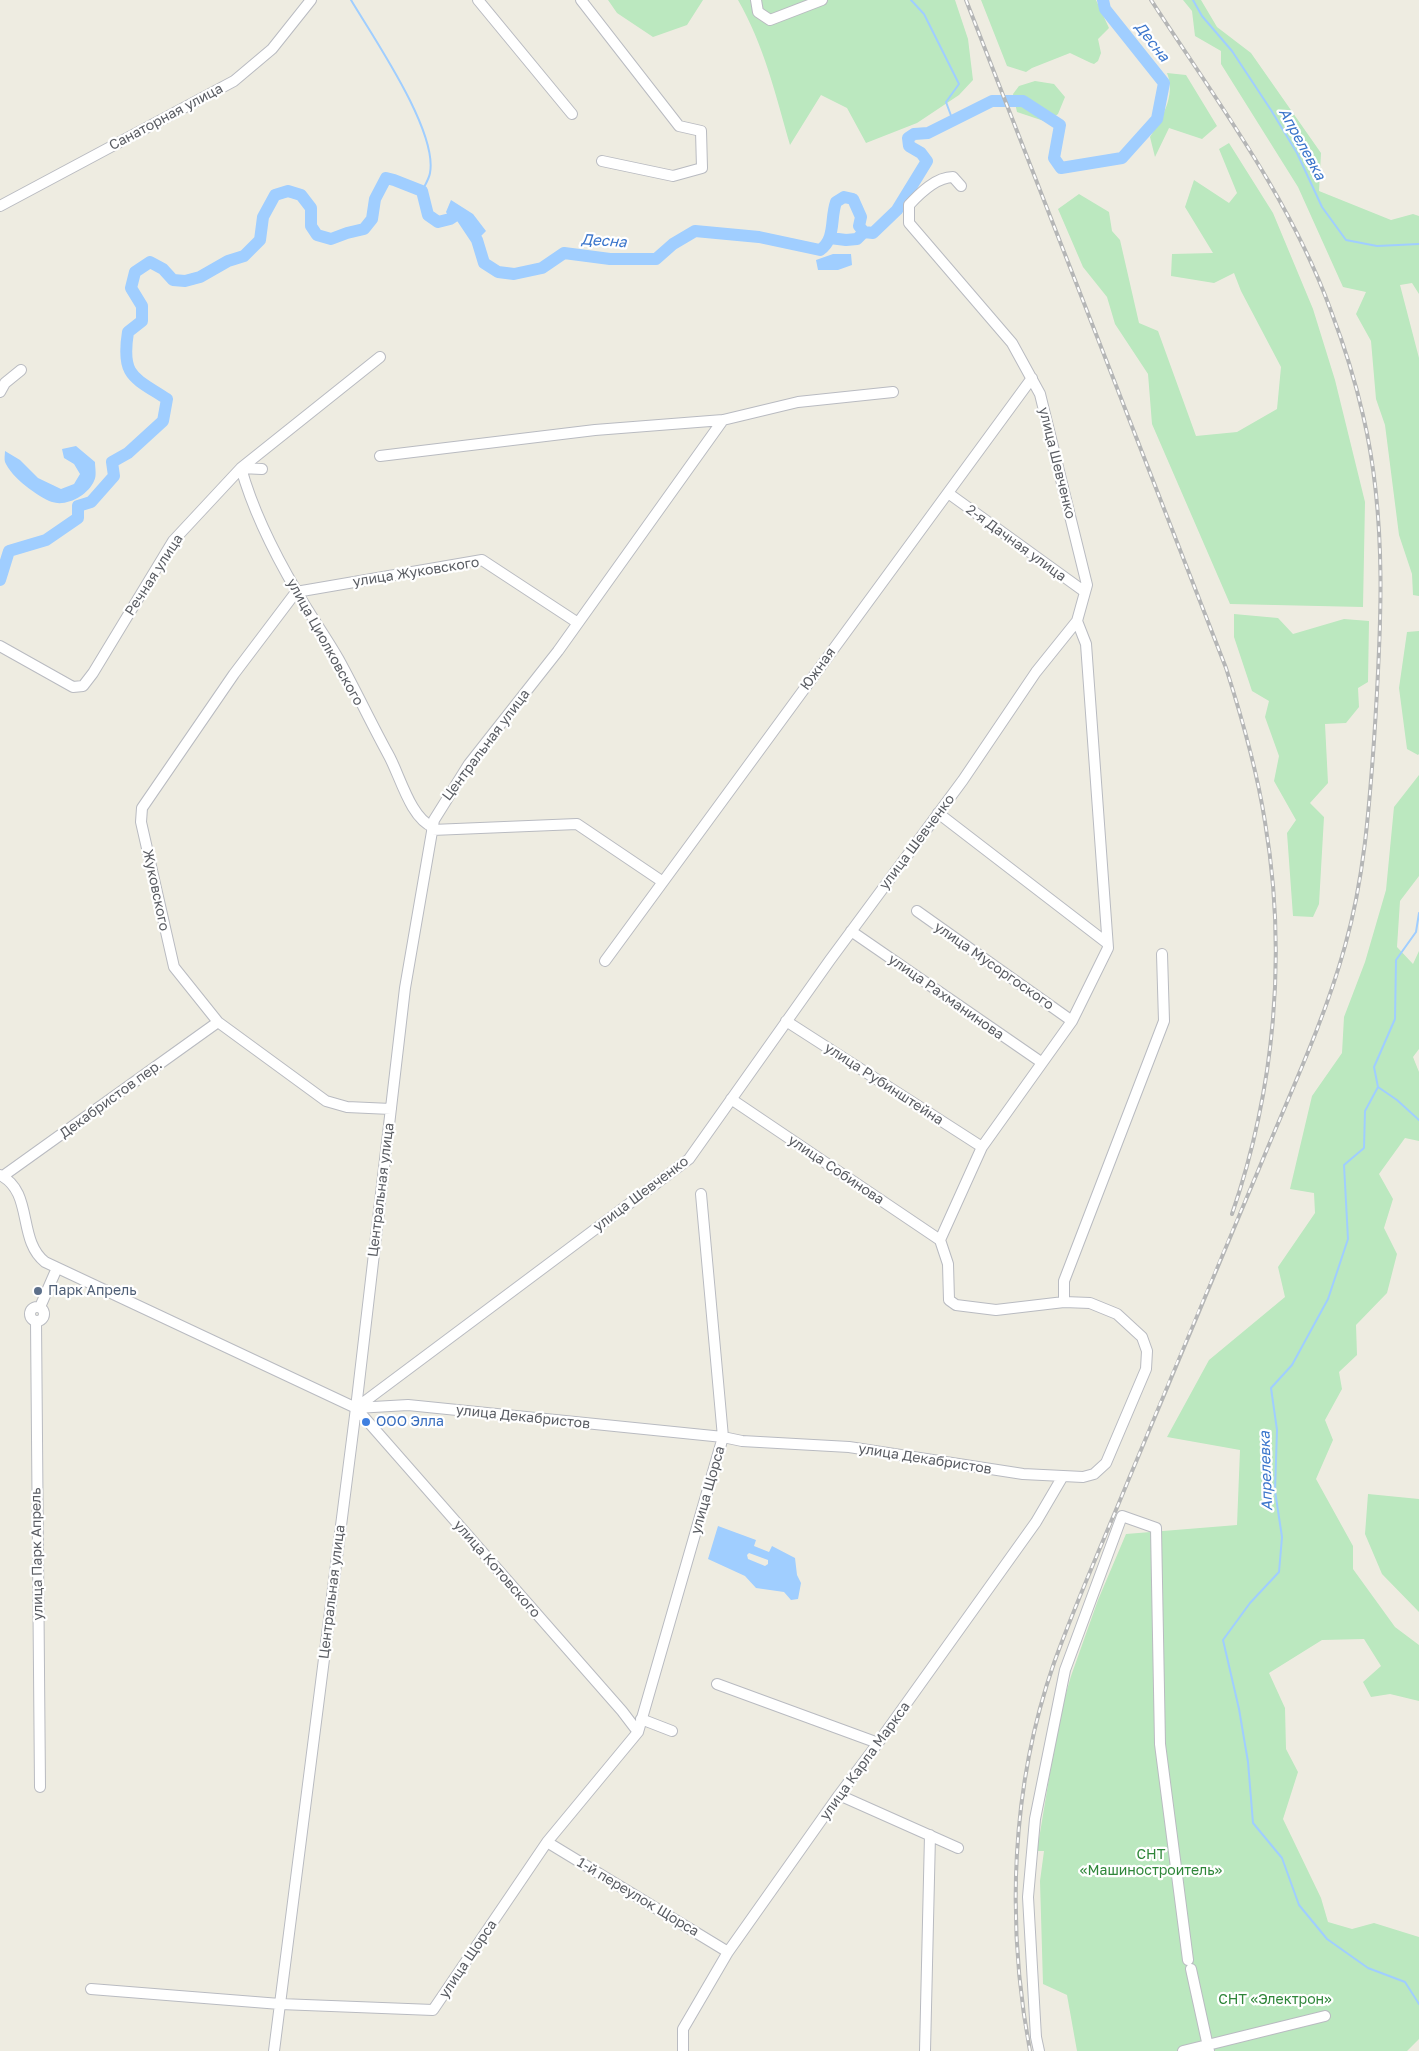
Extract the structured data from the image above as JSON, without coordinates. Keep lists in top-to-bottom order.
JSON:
{
  "streets": {
    "street": [
      "Санаторная улица",
      "улица Шевченко",
      "2-я Дачная улица",
      "улица Жуковского",
      "Речная улица",
      "улица Циолковского",
      "Южная",
      "Центральная улица",
      "Жуковского",
      "улица Мусоргоского",
      "улица Рахманинова",
      "улица Рубинштейна",
      "Декабристов пер.",
      "улица Собинова",
      "улица Декабристов",
      "улица Щорса",
      "улица Парк Апрель",
      "улица Котовского",
      "улица Карла Маркса",
      "1-й переулок Щорса"
    ]
  },
  "crossings": [
    ["улица Шевченко", "2-я Дачная улица"],
    ["улица Шевченко", "Южная"],
    ["улица Шевченко", "Центральная улица"],
    ["улица Шевченко", "улица Рахманинова"],
    ["улица Шевченко", "улица Рубинштейна"],
    ["улица Шевченко", "улица Собинова"],
    ["улица Шевченко", "улица Декабристов"],
    ["улица Шевченко", "улица Котовского"],
    ["2-я Дачная улица", "Южная"],
    ["улица Жуковского", "улица Циолковского"],
    ["улица Жуковского", "Центральная улица"],
    ["улица Жуковского", "Жуковского"],
    ["Речная улица", "улица Циолковского"],
    ["улица Циолковского", "Центральная улица"],
    ["улица Циолковского", "Жуковского"],
    ["Центральная улица", "Жуковского"],
    ["Центральная улица", "улица Декабристов"],
    ["Центральная улица", "улица Щорса"],
    ["Центральная улица", "улица Котовского"],
    ["Жуковского", "Декабристов пер."],
    ["Декабристов пер.", "улица Декабристов"],
    ["улица Декабристов", "улица Щорса"],
    ["улица Декабристов", "улица Парк Апрель"],
    ["улица Декабристов", "улица Котовского"],
    ["улица Декабристов", "улица Карла Маркса"],
    ["улица Щорса", "улица Котовского"],
    ["улица Щорса", "1-й переулок Щорса"],
    ["улица Карла Маркса", "1-й переулок Щорса"]
  ],
  "water": ["Десна", "Апрелевка"],
  "parks": ["СНТ «Машиностроитель»", "СНТ «Электрон»"],
  "places": ["Парк Апрель", "ООО Элла"]
}
